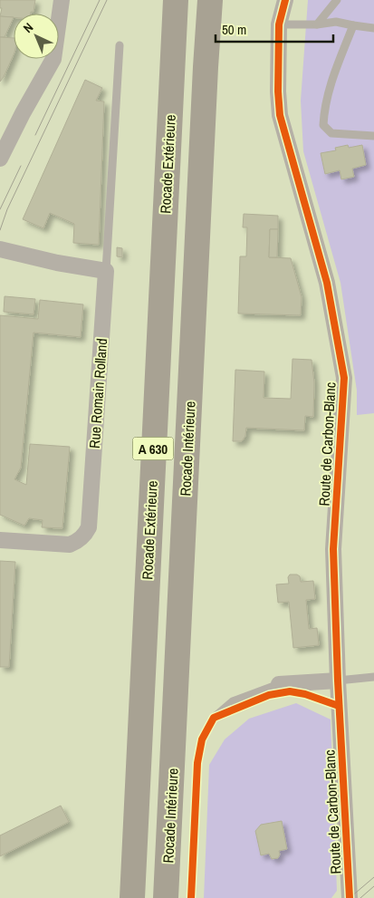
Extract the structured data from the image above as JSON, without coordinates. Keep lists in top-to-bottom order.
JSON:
{
  "streets": {
    "highway": ["Rocade Extérieure", "A 630", "Rocade Intérieure"],
    "street": ["Rue Romain Rolland", "Route de Carbon-Blanc"]
  },
  "scale_bar": "50 m",
  "north": "top left"
}
